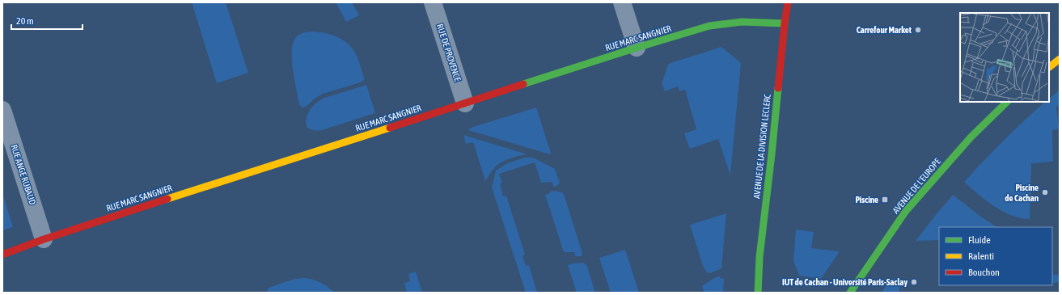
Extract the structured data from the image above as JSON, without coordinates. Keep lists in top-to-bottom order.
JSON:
{
  "streets": {
    "street": [
      "RUE MARC SANGNIER",
      "RUE DE PROVENCE",
      "AVENUE DE LA DIVISION LECLERC",
      "RUE ANGE RUBAUD",
      "AVENUE DE L'EUROPE"
    ]
  },
  "crossings": [
    ["RUE MARC SANGNIER", "RUE DE PROVENCE"],
    ["RUE MARC SANGNIER", "AVENUE DE LA DIVISION LECLERC"],
    ["RUE MARC SANGNIER", "RUE ANGE RUBAUD"]
  ],
  "places": {
    "other": ["Carrefour Market", "Piscine de Cachan", "IUT de Cachan - Université Paris-Saclay"],
    "transit": ["Piscine"]
  },
  "legend": ["Fluide", "Ralenti", "Bouchon"],
  "scale_bar": "20 m"
}
